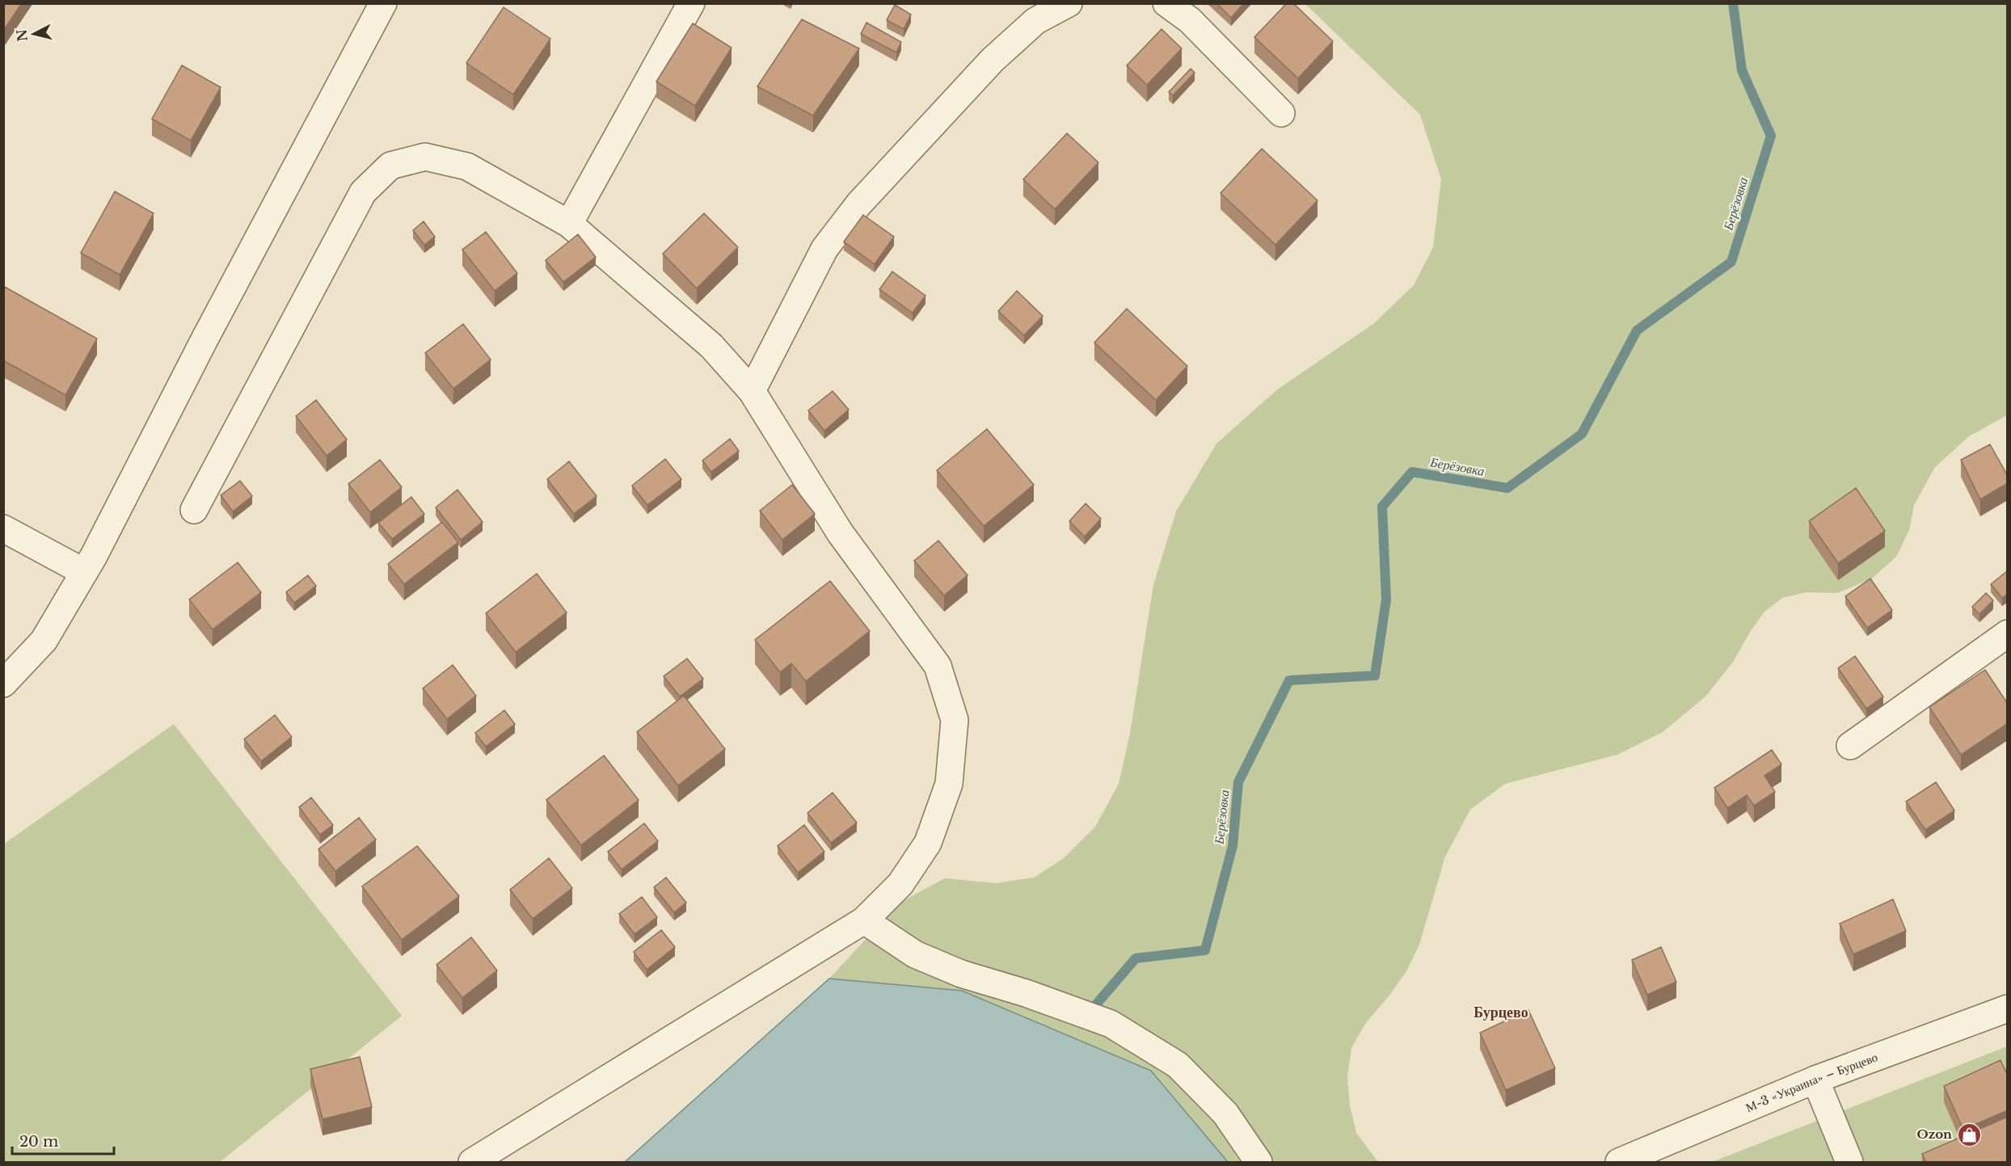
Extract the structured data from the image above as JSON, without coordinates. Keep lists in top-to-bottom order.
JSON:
{
  "streets": {
    "street": ["М-3 «Украина» – Бурцево"]
  },
  "districts": ["Бурцево"],
  "water": ["Берёзовка"],
  "places": {
    "shop": ["Ozon"]
  },
  "scale_bar": "20 m",
  "north": "left"
}
